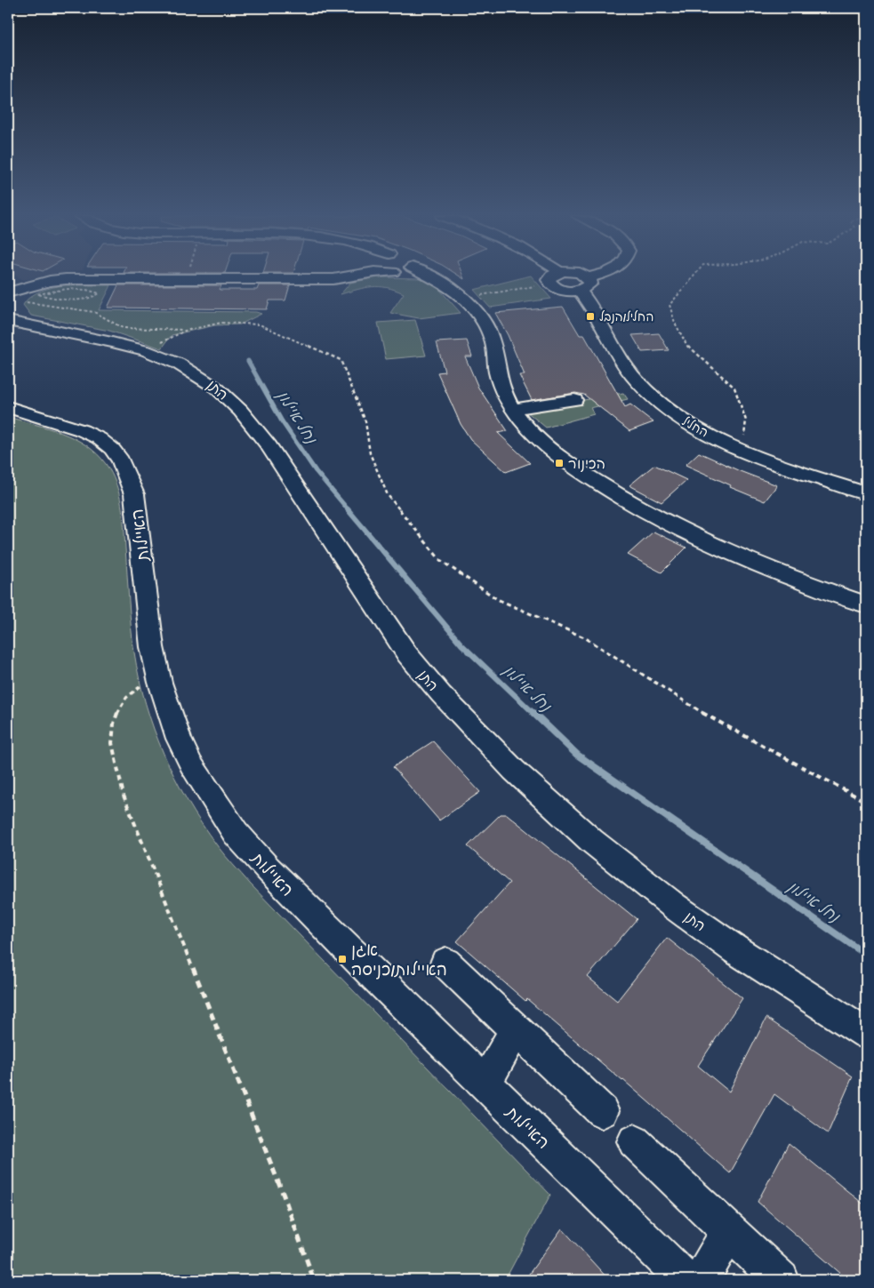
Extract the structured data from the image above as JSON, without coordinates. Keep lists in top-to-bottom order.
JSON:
{
  "streets": {
    "street": ["התן", "החליל", "האיילות"]
  },
  "water": ["נחל איילון"],
  "places": {
    "transit": ["החליל/הנבל", "הכינור", "אגן האיילות/כניסה"]
  }
}
